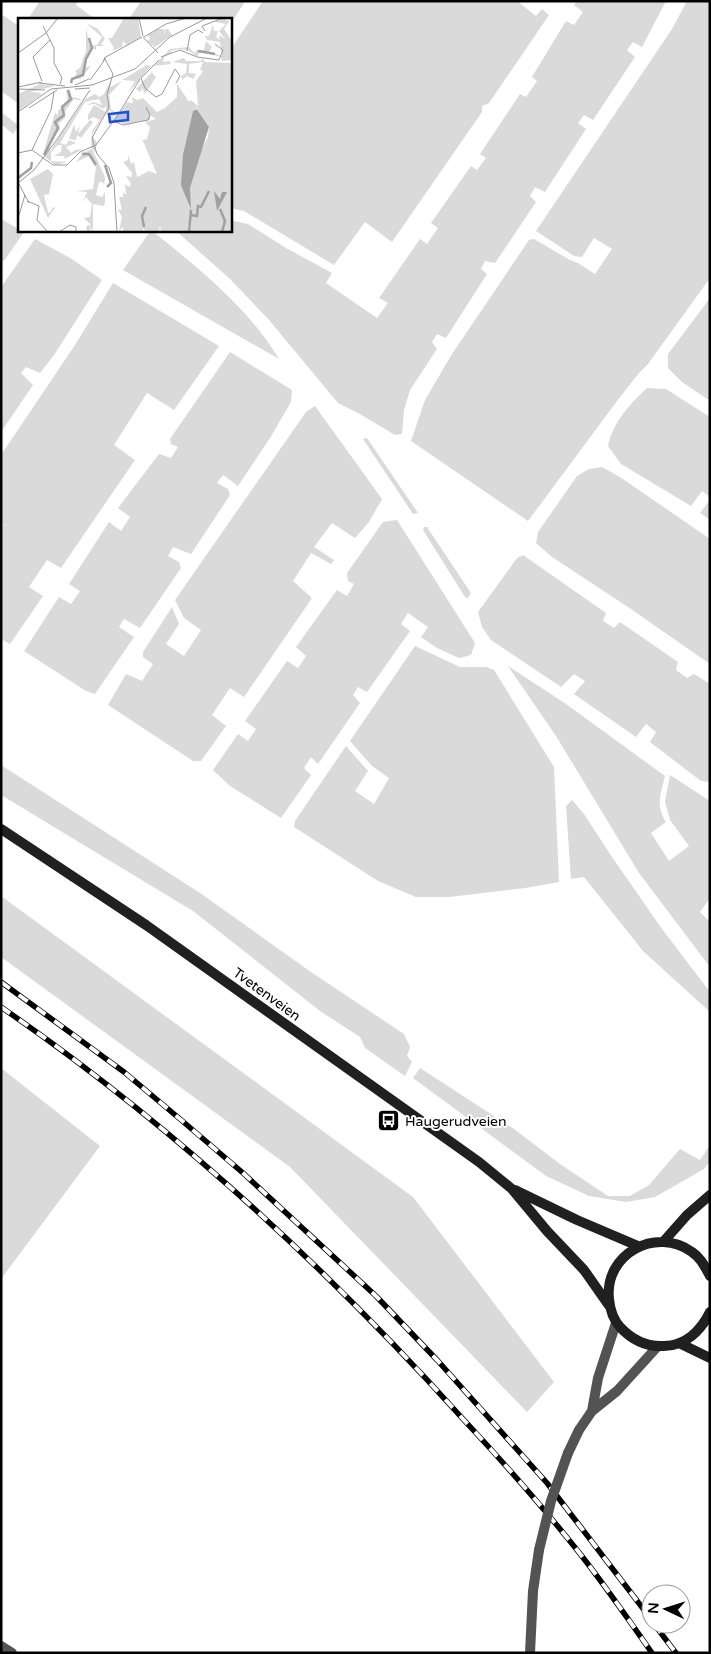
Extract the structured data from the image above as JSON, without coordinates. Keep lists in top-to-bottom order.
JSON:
{
  "streets": {
    "main road": ["Tvetenveien"]
  },
  "places": {
    "bus stop": ["Haugerudveien"]
  },
  "north": "left"
}
